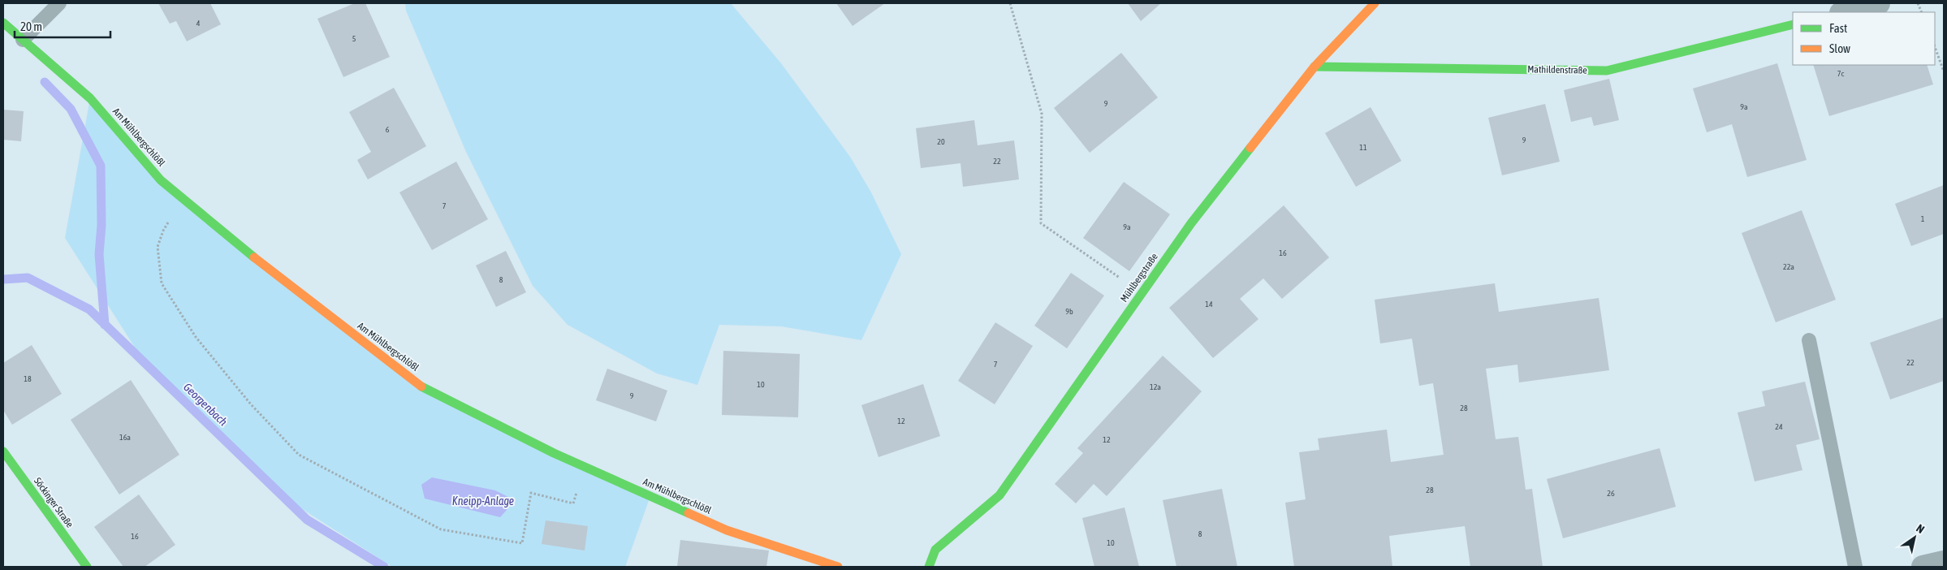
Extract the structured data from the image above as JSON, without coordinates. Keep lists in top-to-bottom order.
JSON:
{
  "streets": {
    "street": [
      "Mathildenstraße",
      "Am Mühlbergschlößl",
      "Mühlbergstraße",
      "Söckinger Straße"
    ]
  },
  "crossings": [
    ["Mathildenstraße", "Mühlbergstraße"]
  ],
  "water": ["Georgenbach", "Kneipp-Anlage"],
  "house_numbers": [
    "4",
    "5",
    "7c",
    "9",
    "9a",
    "6",
    "9",
    "20",
    "11",
    "22",
    "7",
    "1",
    "9a",
    "16",
    "22a",
    "8",
    "14",
    "9b",
    "22",
    "7",
    "18",
    "10",
    "12a",
    "9",
    "28",
    "12",
    "24",
    "16a",
    "12",
    "28",
    "26",
    "8",
    "16",
    "10"
  ],
  "legend": ["Fast", "Slow"],
  "scale_bar": "20 m",
  "north": "top right"
}
